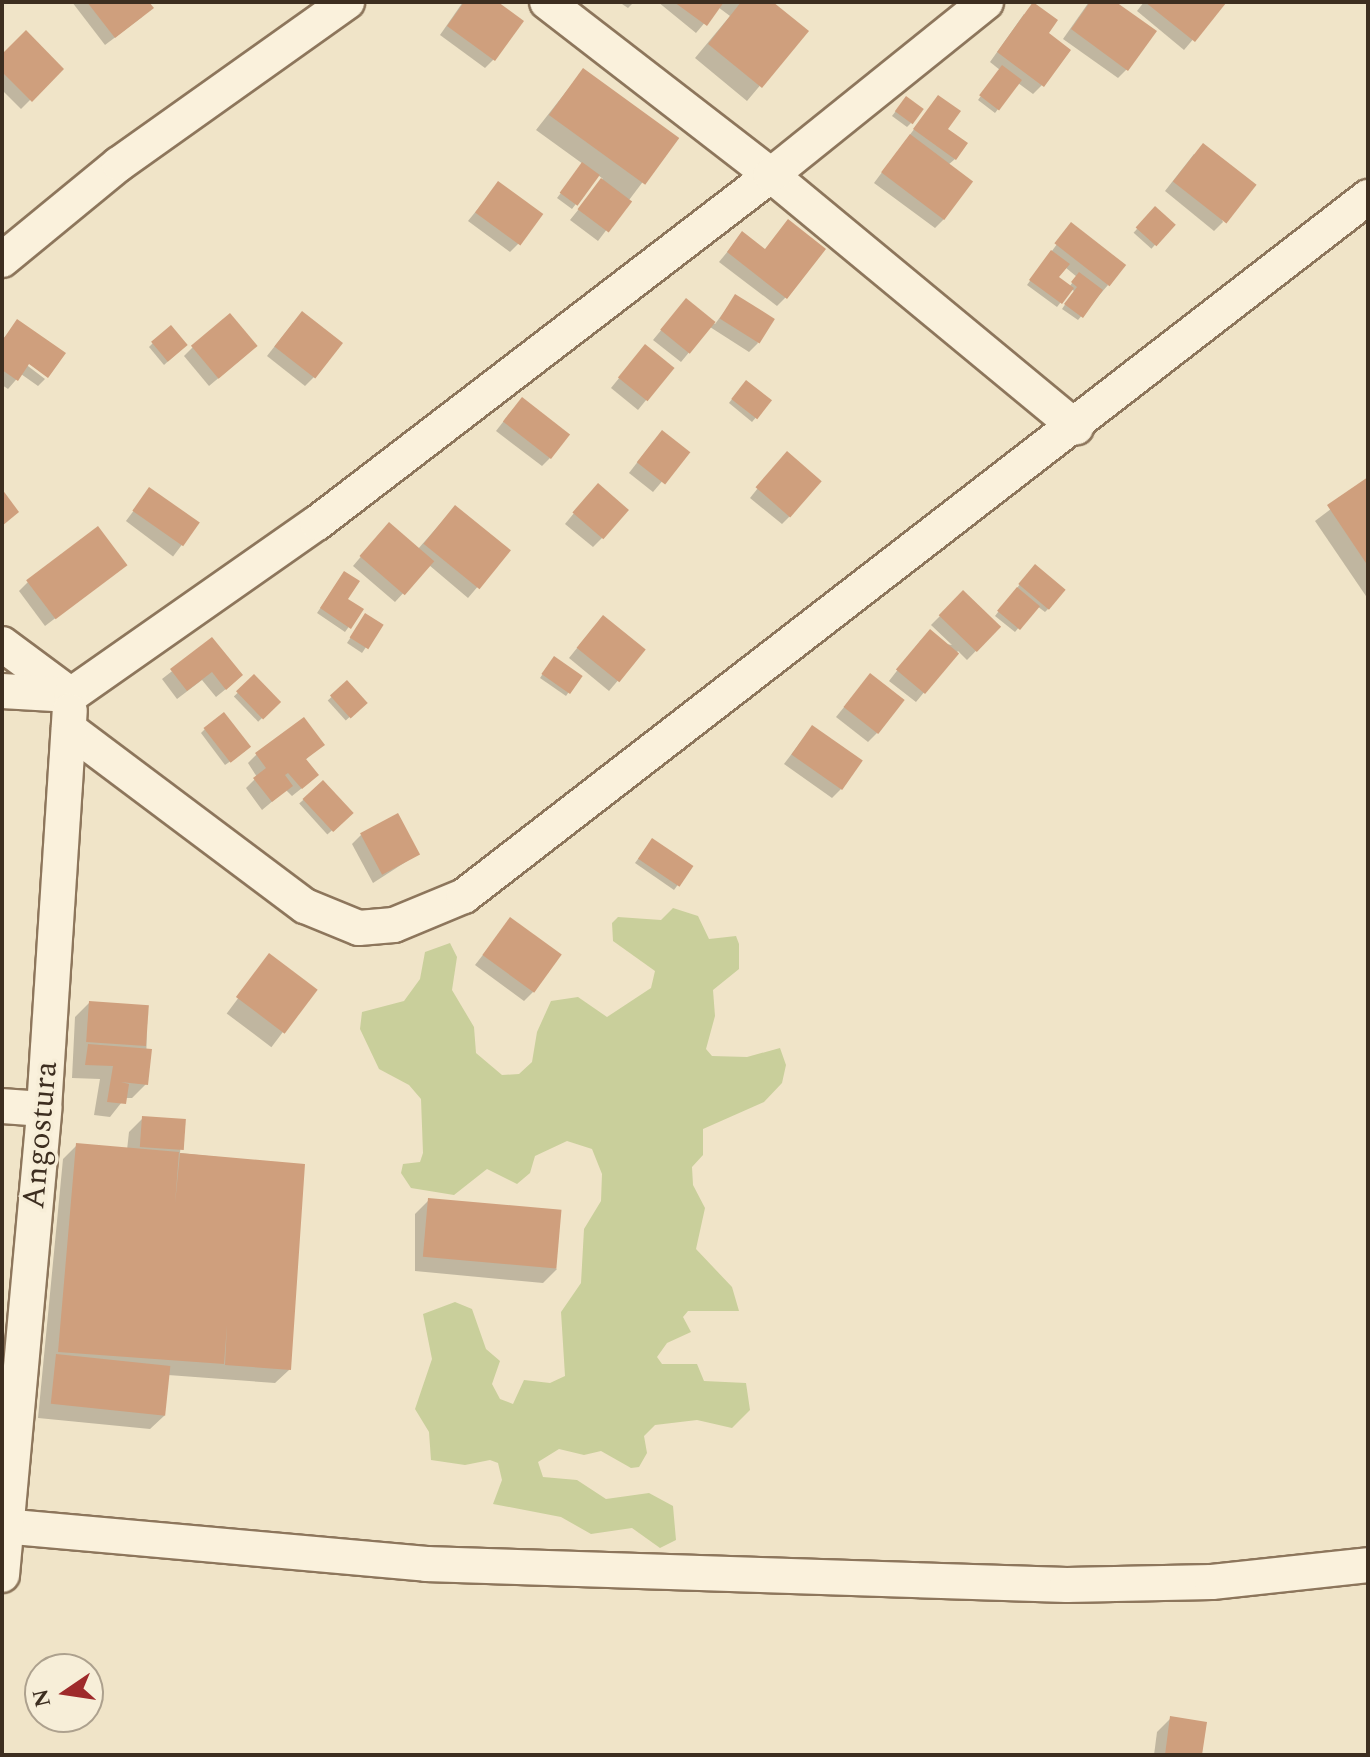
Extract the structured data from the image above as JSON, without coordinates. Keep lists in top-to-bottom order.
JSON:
{
  "streets": {
    "street": ["Angostura"]
  },
  "north": "left"
}
